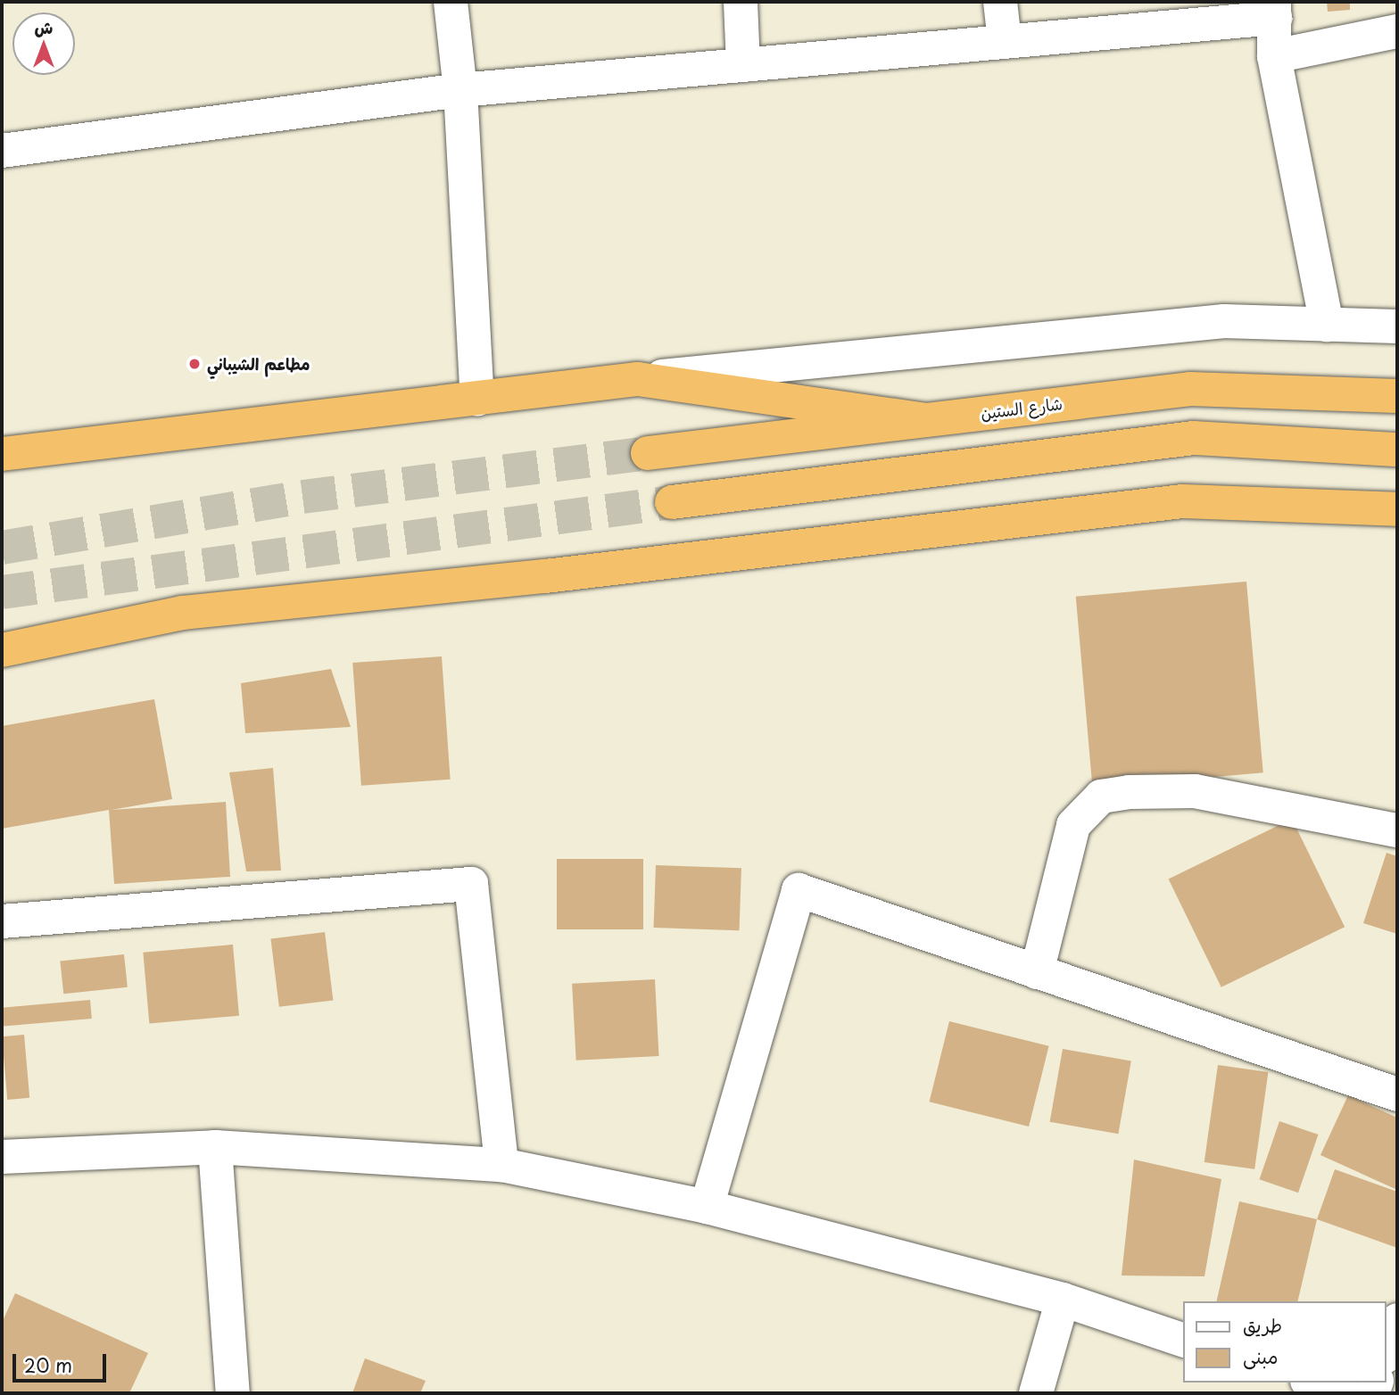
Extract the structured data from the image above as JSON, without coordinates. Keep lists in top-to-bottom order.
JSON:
{
  "streets": {
    "highway": ["شارع الستين"]
  },
  "places": ["مطاعم الشيباني"],
  "legend": ["طريق", "مبنى"],
  "scale_bar": "20 m",
  "north": "top"
}
